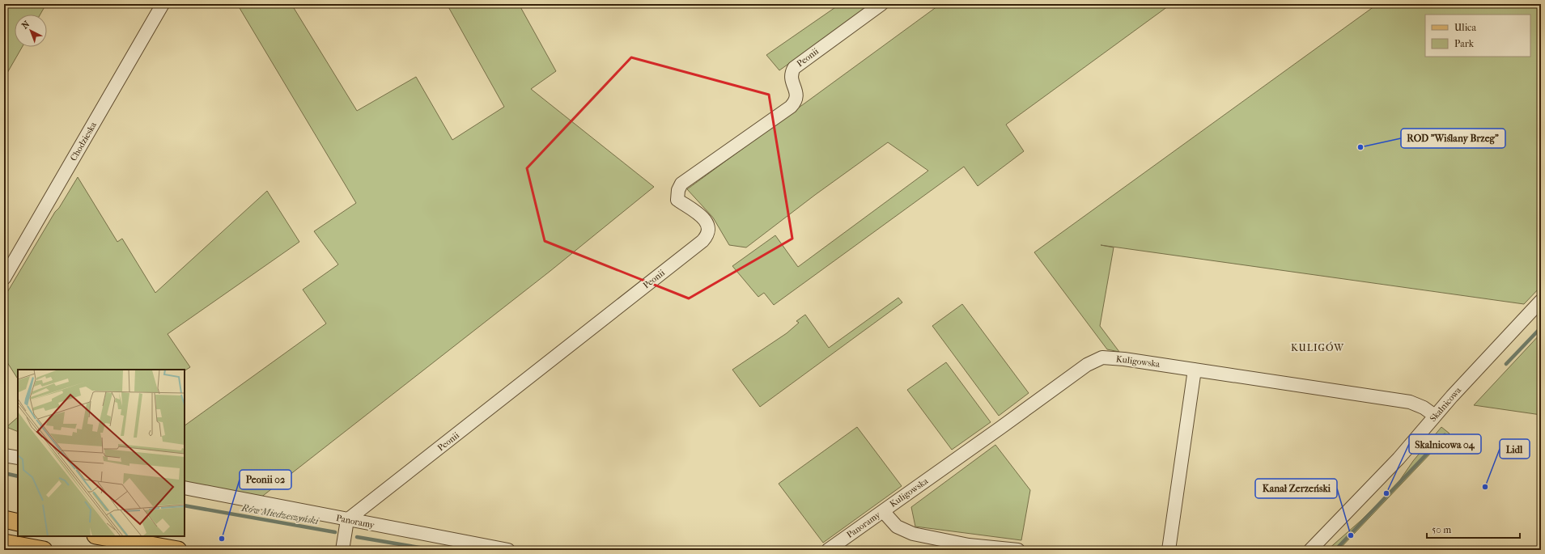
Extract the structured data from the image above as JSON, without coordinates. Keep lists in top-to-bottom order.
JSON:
{
  "streets": {
    "street": [
      "Peonii",
      "Chodzieska",
      "Kuligowska",
      "Skalnicowa",
      "Panoramy"
    ]
  },
  "crossings": [
    ["Peonii", "Panoramy"],
    ["Kuligowska", "Skalnicowa"],
    ["Kuligowska", "Panoramy"]
  ],
  "districts": ["KULIGÓW"],
  "water": ["Rów Miedzeszyński"],
  "places": [
    "ROD \"Wiślany Brzeg\"",
    "Lidl",
    "Skalnicowa 04",
    "Kanał Zerzeński",
    "Peonii 02"
  ],
  "legend": ["Ulica", "Park"],
  "scale_bar": "50 m",
  "north": "top left"
}
